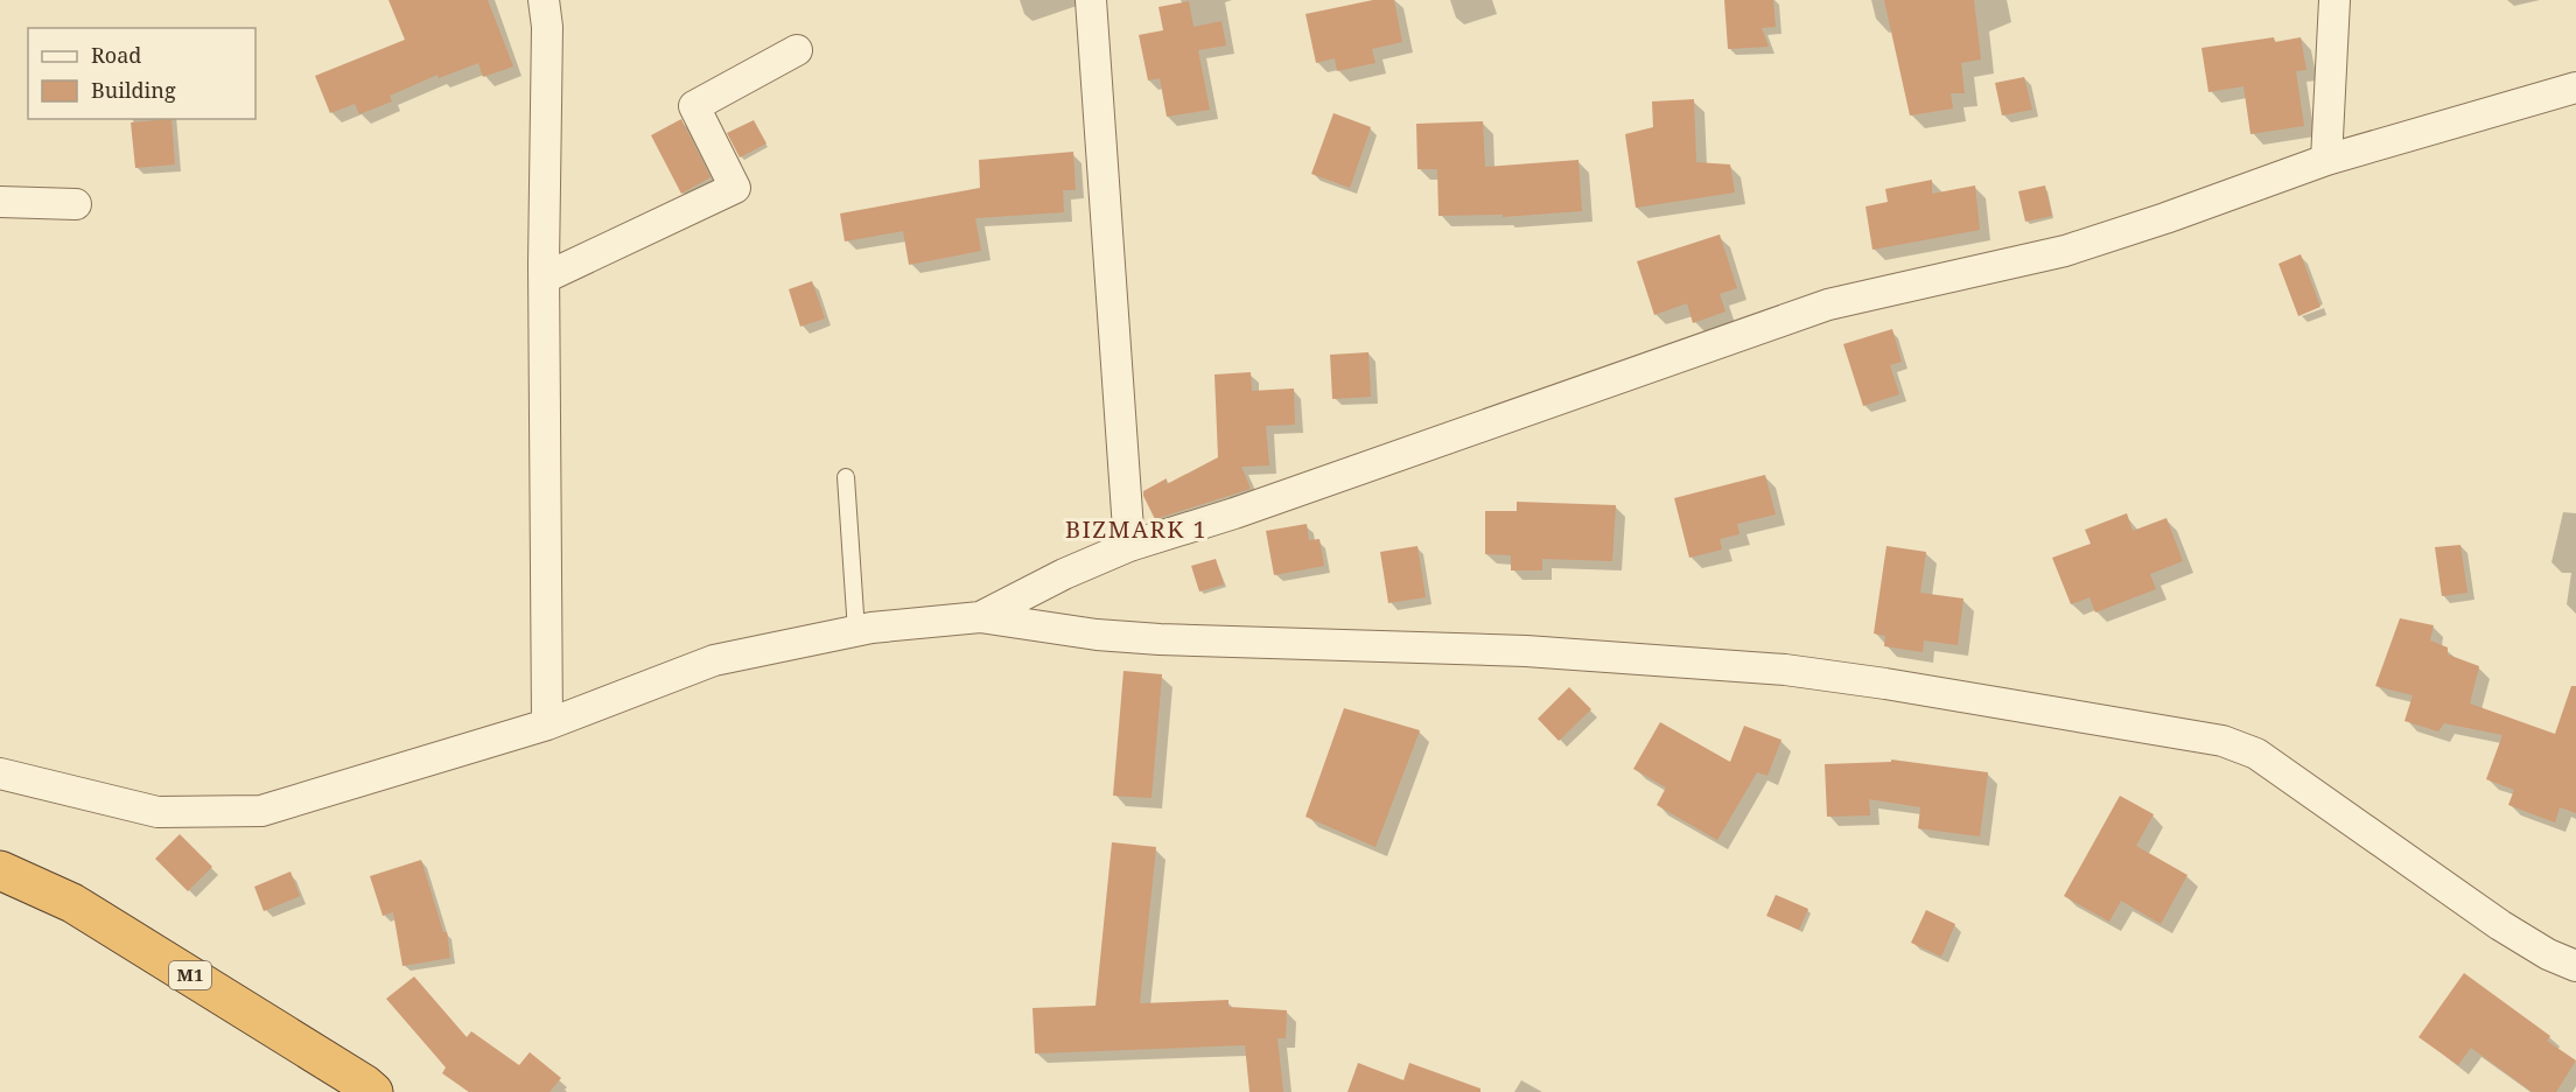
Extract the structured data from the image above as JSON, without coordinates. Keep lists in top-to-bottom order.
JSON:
{
  "streets": {
    "highway": ["M1"]
  },
  "districts": ["BIZMARK 1"],
  "legend": ["Road", "Building"]
}
